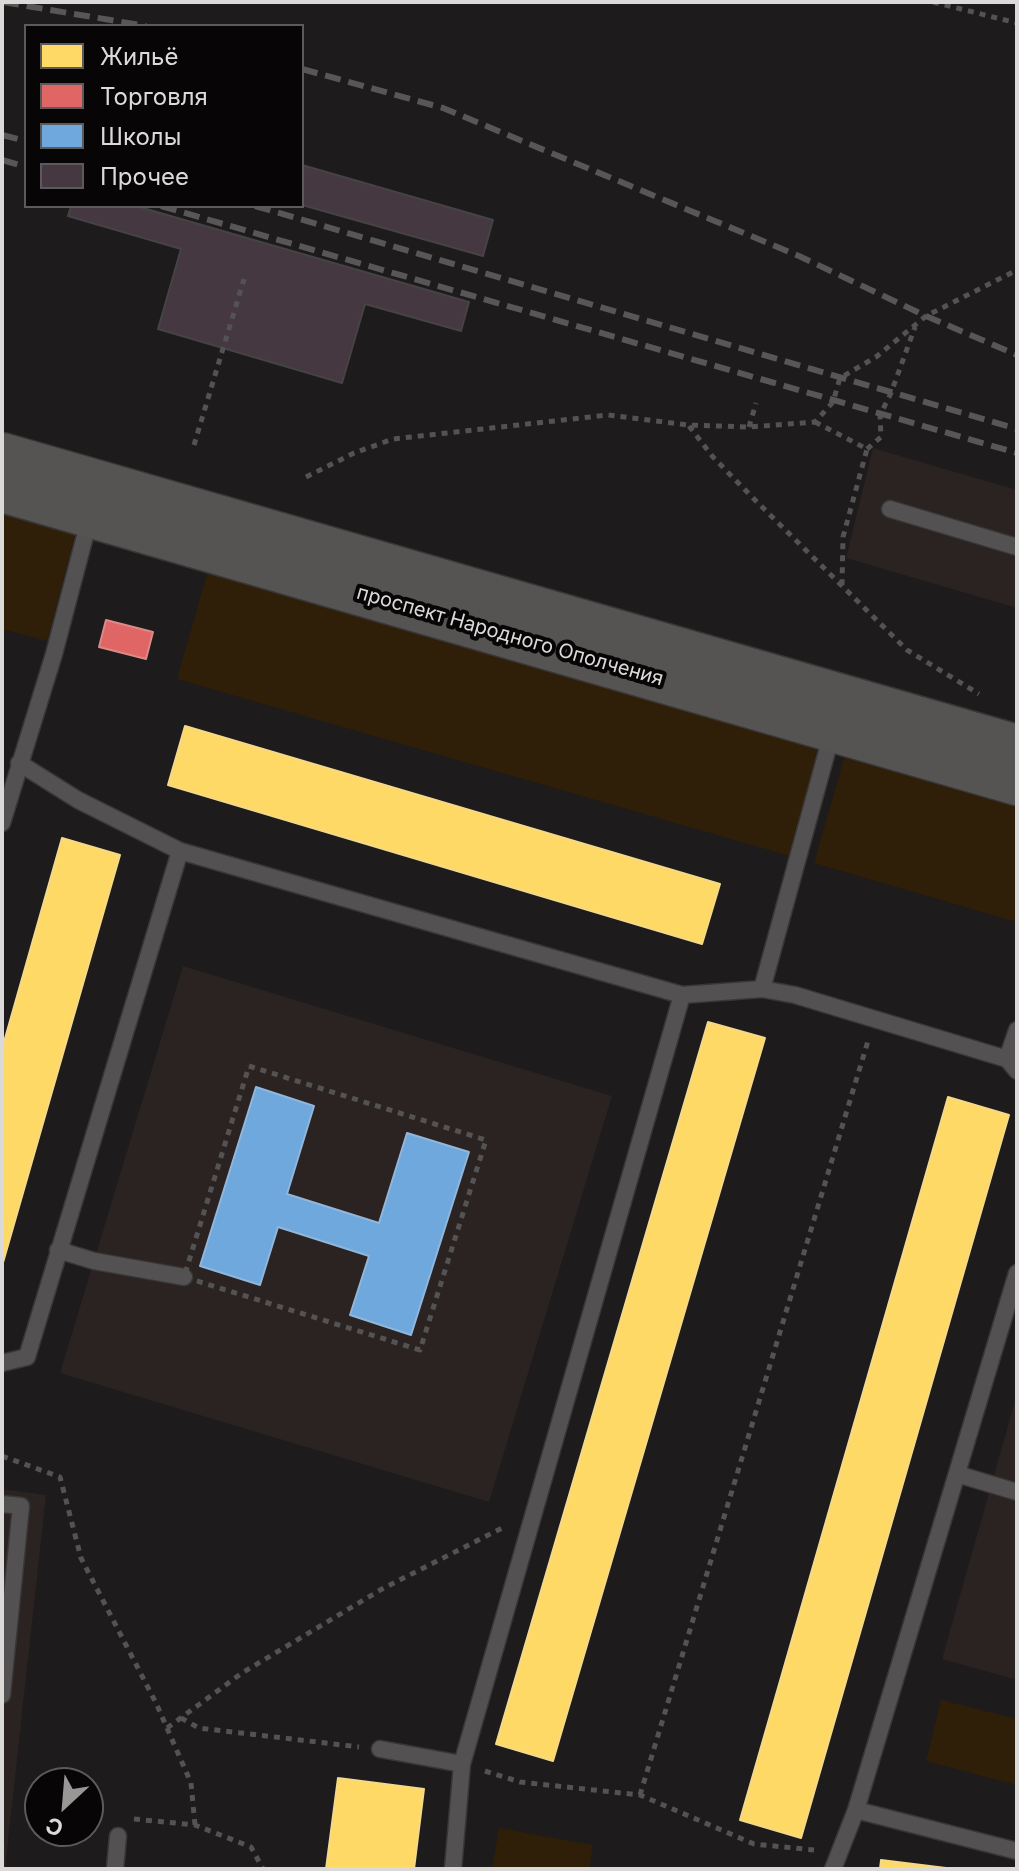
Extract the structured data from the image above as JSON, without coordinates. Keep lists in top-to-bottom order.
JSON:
{
  "streets": {
    "main road": ["проспект Народного Ополчения"]
  },
  "legend": [
    "Жильё",
    "Торговля",
    "Школы",
    "Прочее"
  ],
  "north": "bottom left"
}
